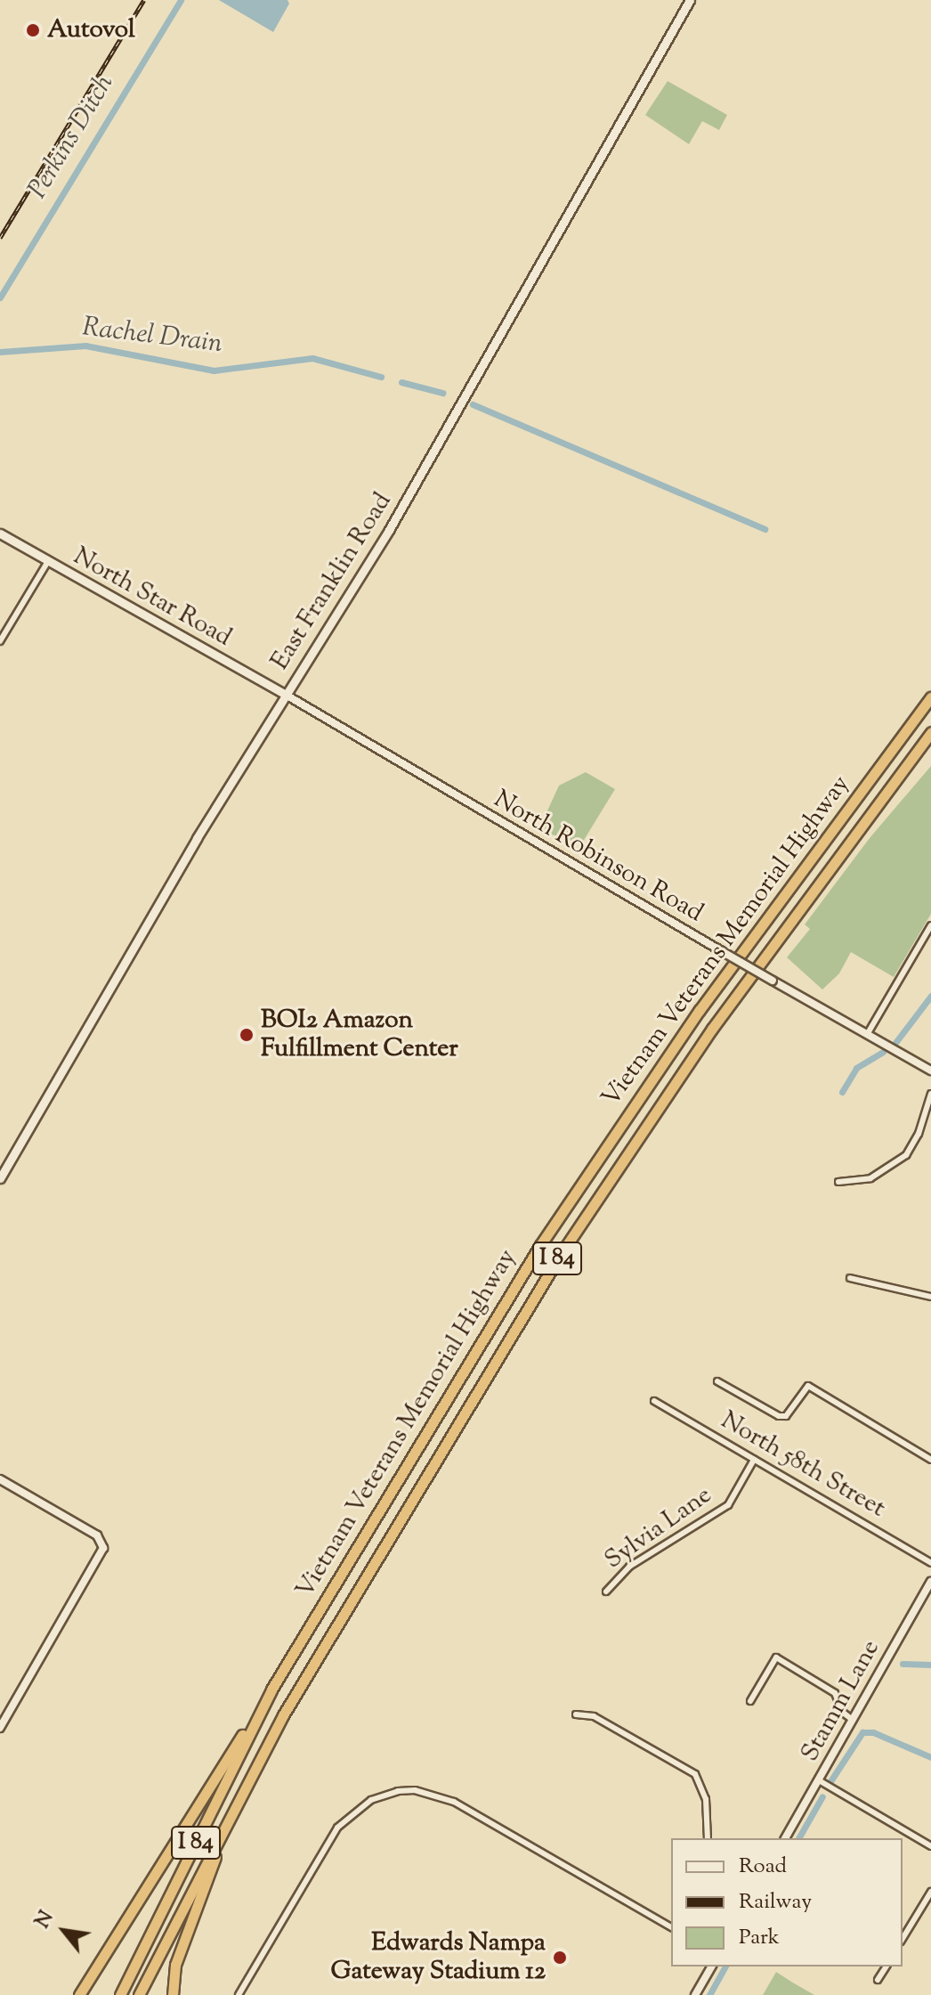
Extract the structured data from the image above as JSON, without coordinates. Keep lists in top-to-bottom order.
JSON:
{
  "streets": {
    "highway": ["Vietnam Veterans Memorial Highway", "I 84"],
    "main road": ["East Franklin Road", "North Star Road"],
    "street": [
      "North Robinson Road",
      "North 58th Street",
      "Sylvia Lane",
      "Stamm Lane"
    ]
  },
  "crossings": [
    ["East Franklin Road", "North Star Road"],
    ["East Franklin Road", "North Robinson Road"],
    ["North Star Road", "North Robinson Road"],
    ["North 58th Street", "Sylvia Lane"]
  ],
  "water": ["Perkins Ditch", "Rachel Drain"],
  "places": ["Autovol", "BOI2 Amazon Fulfillment Center", "Edwards Nampa Gateway Stadium 12"],
  "legend": ["Road", "Railway", "Park"],
  "north": "top left"
}
